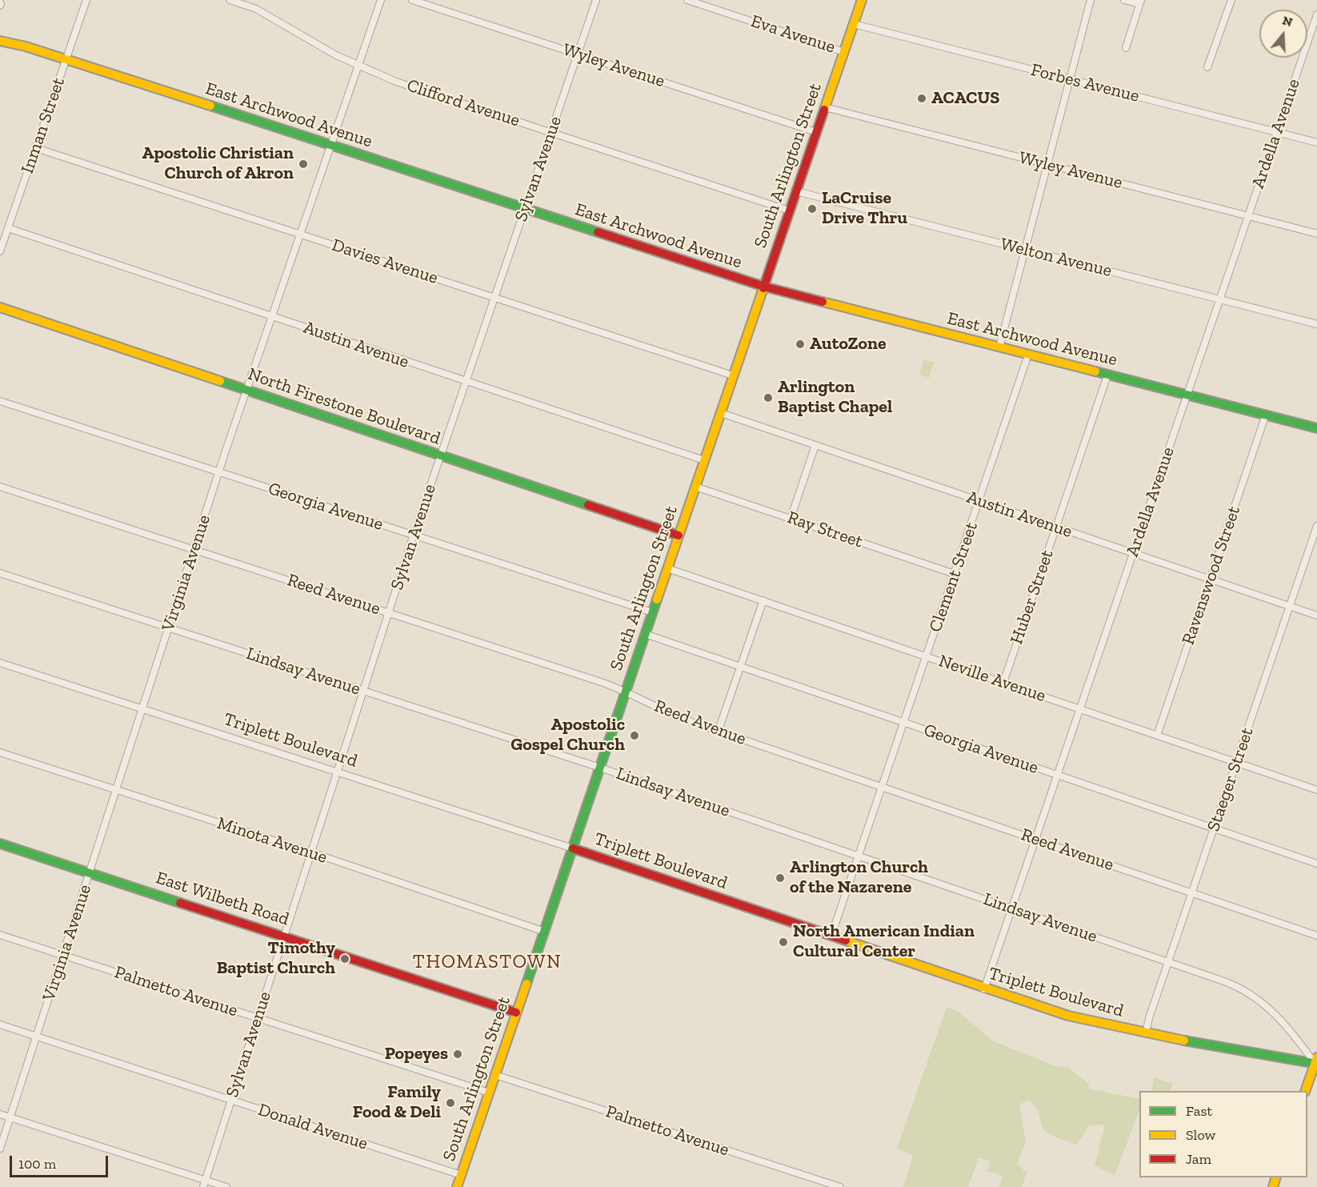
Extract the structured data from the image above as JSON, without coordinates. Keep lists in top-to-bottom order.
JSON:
{
  "streets": {
    "main road": [
      "East Archwood Avenue",
      "South Arlington Street",
      "North Firestone Boulevard",
      "Triplett Boulevard",
      "East Wilbeth Road"
    ],
    "street": [
      "Eva Avenue",
      "Wyley Avenue",
      "Forbes Avenue",
      "Clifford Avenue",
      "Inman Street",
      "Ardella Avenue",
      "Sylvan Avenue",
      "Welton Avenue",
      "Davies Avenue",
      "Austin Avenue",
      "Georgia Avenue",
      "Ray Street",
      "Virginia Avenue",
      "Ravenswood Street",
      "Clement Street",
      "Reed Avenue",
      "Huber Street",
      "Lindsay Avenue",
      "Neville Avenue",
      "Staeger Street",
      "Minota Avenue",
      "Palmetto Avenue",
      "Donald Avenue"
    ]
  },
  "crossings": [
    ["Eva Avenue", "South Arlington Street"],
    ["Wyley Avenue", "Ardella Avenue"],
    ["Wyley Avenue", "South Arlington Street"],
    ["Wyley Avenue", "Sylvan Avenue"],
    ["Forbes Avenue", "Ardella Avenue"],
    ["Forbes Avenue", "South Arlington Street"],
    ["Clifford Avenue", "South Arlington Street"],
    ["Clifford Avenue", "Sylvan Avenue"],
    ["Clifford Avenue", "Virginia Avenue"],
    ["East Archwood Avenue", "Inman Street"],
    ["East Archwood Avenue", "Ardella Avenue"],
    ["East Archwood Avenue", "South Arlington Street"],
    ["East Archwood Avenue", "Sylvan Avenue"],
    ["East Archwood Avenue", "Virginia Avenue"],
    ["East Archwood Avenue", "Ravenswood Street"],
    ["East Archwood Avenue", "Clement Street"],
    ["East Archwood Avenue", "Huber Street"],
    ["Inman Street", "Davies Avenue"],
    ["Inman Street", "Austin Avenue"],
    ["Ardella Avenue", "Welton Avenue"],
    ["Ardella Avenue", "Austin Avenue"],
    ["Ardella Avenue", "Georgia Avenue"],
    ["Ardella Avenue", "Reed Avenue"],
    ["Ardella Avenue", "Lindsay Avenue"],
    ["Ardella Avenue", "Neville Avenue"],
    ["Ardella Avenue", "Triplett Boulevard"],
    ["South Arlington Street", "Welton Avenue"],
    ["South Arlington Street", "Davies Avenue"],
    ["South Arlington Street", "Austin Avenue"],
    ["South Arlington Street", "North Firestone Boulevard"],
    ["South Arlington Street", "Georgia Avenue"],
    ["South Arlington Street", "Ray Street"],
    ["South Arlington Street", "Reed Avenue"],
    ["South Arlington Street", "Lindsay Avenue"],
    ["South Arlington Street", "Neville Avenue"],
    ["South Arlington Street", "Triplett Boulevard"],
    ["South Arlington Street", "Minota Avenue"],
    ["South Arlington Street", "East Wilbeth Road"],
    ["South Arlington Street", "Palmetto Avenue"],
    ["South Arlington Street", "Donald Avenue"],
    ["Sylvan Avenue", "Davies Avenue"],
    ["Sylvan Avenue", "Austin Avenue"],
    ["Sylvan Avenue", "North Firestone Boulevard"],
    ["Sylvan Avenue", "Georgia Avenue"],
    ["Sylvan Avenue", "Reed Avenue"],
    ["Sylvan Avenue", "Lindsay Avenue"],
    ["Sylvan Avenue", "Triplett Boulevard"],
    ["Sylvan Avenue", "Minota Avenue"],
    ["Sylvan Avenue", "East Wilbeth Road"],
    ["Sylvan Avenue", "Palmetto Avenue"],
    ["Sylvan Avenue", "Donald Avenue"],
    ["Davies Avenue", "Virginia Avenue"],
    ["Austin Avenue", "Virginia Avenue"],
    ["Austin Avenue", "Ravenswood Street"],
    ["Austin Avenue", "Clement Street"],
    ["Austin Avenue", "Huber Street"],
    ["Austin Avenue", "Staeger Street"],
    ["North Firestone Boulevard", "Virginia Avenue"],
    ["Georgia Avenue", "Virginia Avenue"],
    ["Georgia Avenue", "Clement Street"],
    ["Georgia Avenue", "Staeger Street"],
    ["Ray Street", "Clement Street"],
    ["Virginia Avenue", "Reed Avenue"],
    ["Virginia Avenue", "Lindsay Avenue"],
    ["Virginia Avenue", "Triplett Boulevard"],
    ["Virginia Avenue", "Minota Avenue"],
    ["Virginia Avenue", "East Wilbeth Road"],
    ["Virginia Avenue", "Palmetto Avenue"],
    ["Virginia Avenue", "Donald Avenue"],
    ["Ravenswood Street", "Neville Avenue"],
    ["Clement Street", "Reed Avenue"],
    ["Clement Street", "Lindsay Avenue"],
    ["Clement Street", "Neville Avenue"],
    ["Clement Street", "Triplett Boulevard"],
    ["Reed Avenue", "Staeger Street"],
    ["Huber Street", "Neville Avenue"],
    ["Lindsay Avenue", "Triplett Boulevard"],
    ["Lindsay Avenue", "Staeger Street"],
    ["Neville Avenue", "Staeger Street"],
    ["Triplett Boulevard", "Staeger Street"]
  ],
  "districts": ["THOMASTOWN"],
  "places": [
    "ACACUS",
    "Apostolic Christian Church of Akron",
    "LaCruise Drive Thru",
    "AutoZone",
    "Arlington Baptist Chapel",
    "Apostolic Gospel Church",
    "Arlington Church of the Nazarene",
    "North American Indian Cultural Center",
    "Timothy Baptist Church",
    "Popeyes",
    "Family Food & Deli"
  ],
  "legend": ["Fast", "Slow", "Jam"],
  "scale_bar": "100 m",
  "north": "top"
}
